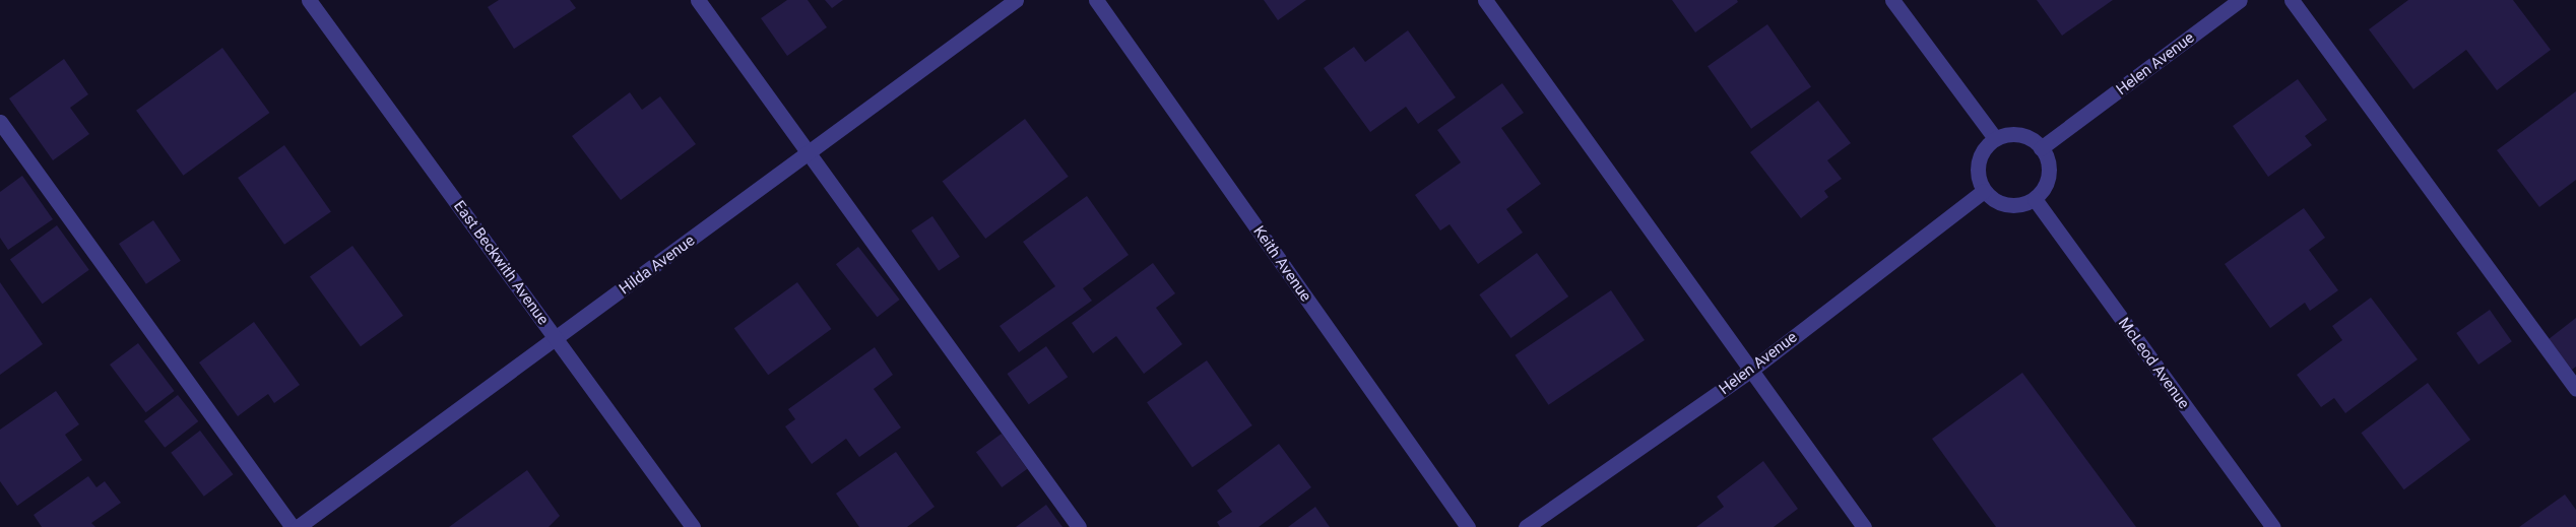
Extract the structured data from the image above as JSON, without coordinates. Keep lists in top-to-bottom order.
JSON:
{
  "streets": {
    "street": [
      "Helen Avenue",
      "East Beckwith Avenue",
      "Keith Avenue",
      "Hilda Avenue",
      "McLeod Avenue"
    ]
  },
  "crossings": [
    ["Helen Avenue", "McLeod Avenue"],
    ["East Beckwith Avenue", "Hilda Avenue"]
  ]
}
